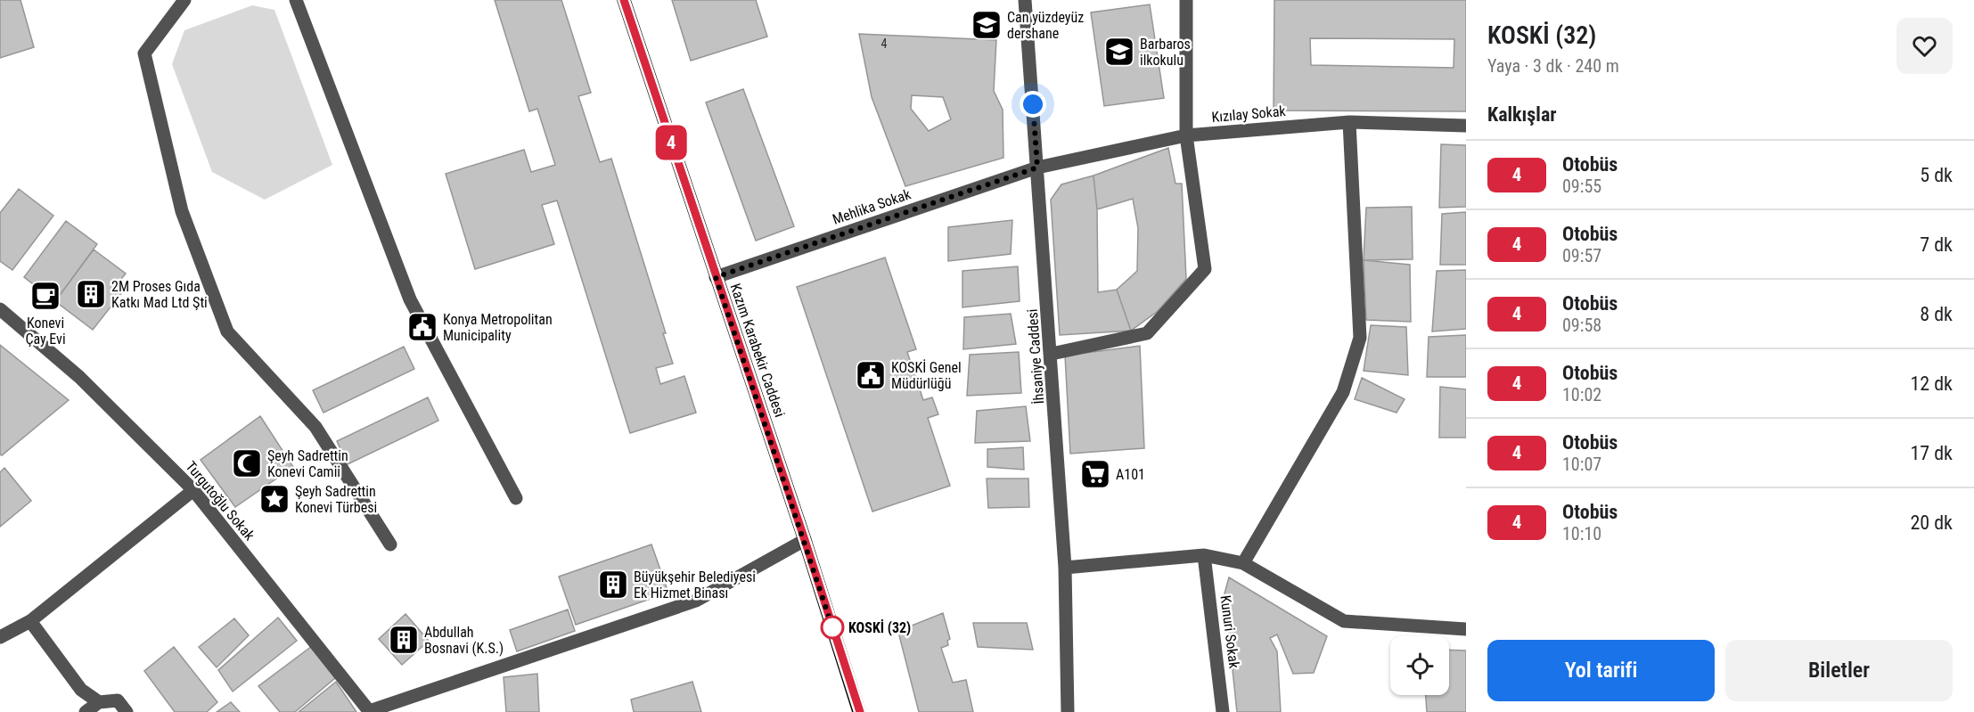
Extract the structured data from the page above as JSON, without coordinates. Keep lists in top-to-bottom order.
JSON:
{
  "streets": {
    "main road": ["Kazım Karabekir Caddesi"],
    "street": [
      "Kızılay Sokak",
      "Mehlika Sokak",
      "İhsaniye Caddesi",
      "Turgutoğlu Sokak",
      "Kunuri Sokak"
    ]
  },
  "crossings": [
    ["Kızılay Sokak", "Mehlika Sokak"],
    ["Kızılay Sokak", "İhsaniye Caddesi"],
    ["Mehlika Sokak", "Kazım Karabekir Caddesi"],
    ["Mehlika Sokak", "İhsaniye Caddesi"]
  ],
  "places": {
    "school or university": ["Can yüzdeyüz dershane", "Barbaros ilkokulu"],
    "building": ["2M Proses Gıda Katkı Mad Ltd Şti", "Büyükşehir Belediyesi Ek Hizmet Binası", "Abdullah Bosnavi (K.S.)"],
    "cafe": ["Konevi Çay Evi"],
    "public building": ["Konya Metropolitan Municipality", "KOSKİ Genel Müdürlüğü"],
    "mosque": ["Şeyh Sadrettin Konevi Camii"],
    "supermarket": ["A101"],
    "place": ["Şeyh Sadrettin Konevi Türbesi"],
    "other": ["KOSKİ (32)"]
  },
  "lines": ["bus line 4"],
  "house_numbers": ["4"],
  "page": {
    "on_map": "4",
    "heading": [
      ["KOSKİ (32)", "Yaya · 3 dk · 240 m"],
      "Kalkışlar"
    ],
    "list": [
      {
        "mark": "4",
        "name": "Otobüs",
        "note": "09:55",
        "value": "5 dk"
      },
      {
        "mark": "4",
        "name": "Otobüs",
        "note": "09:57",
        "value": "7 dk"
      },
      {
        "mark": "4",
        "name": "Otobüs",
        "note": "09:58",
        "value": "8 dk"
      },
      {
        "mark": "4",
        "name": "Otobüs",
        "note": "10:02",
        "value": "12 dk"
      },
      {
        "mark": "4",
        "name": "Otobüs",
        "note": "10:07",
        "value": "17 dk"
      },
      {
        "mark": "4",
        "name": "Otobüs",
        "note": "10:10",
        "value": "20 dk"
      }
    ],
    "buttons": ["Yol tarifi", "Biletler"]
  }
}
